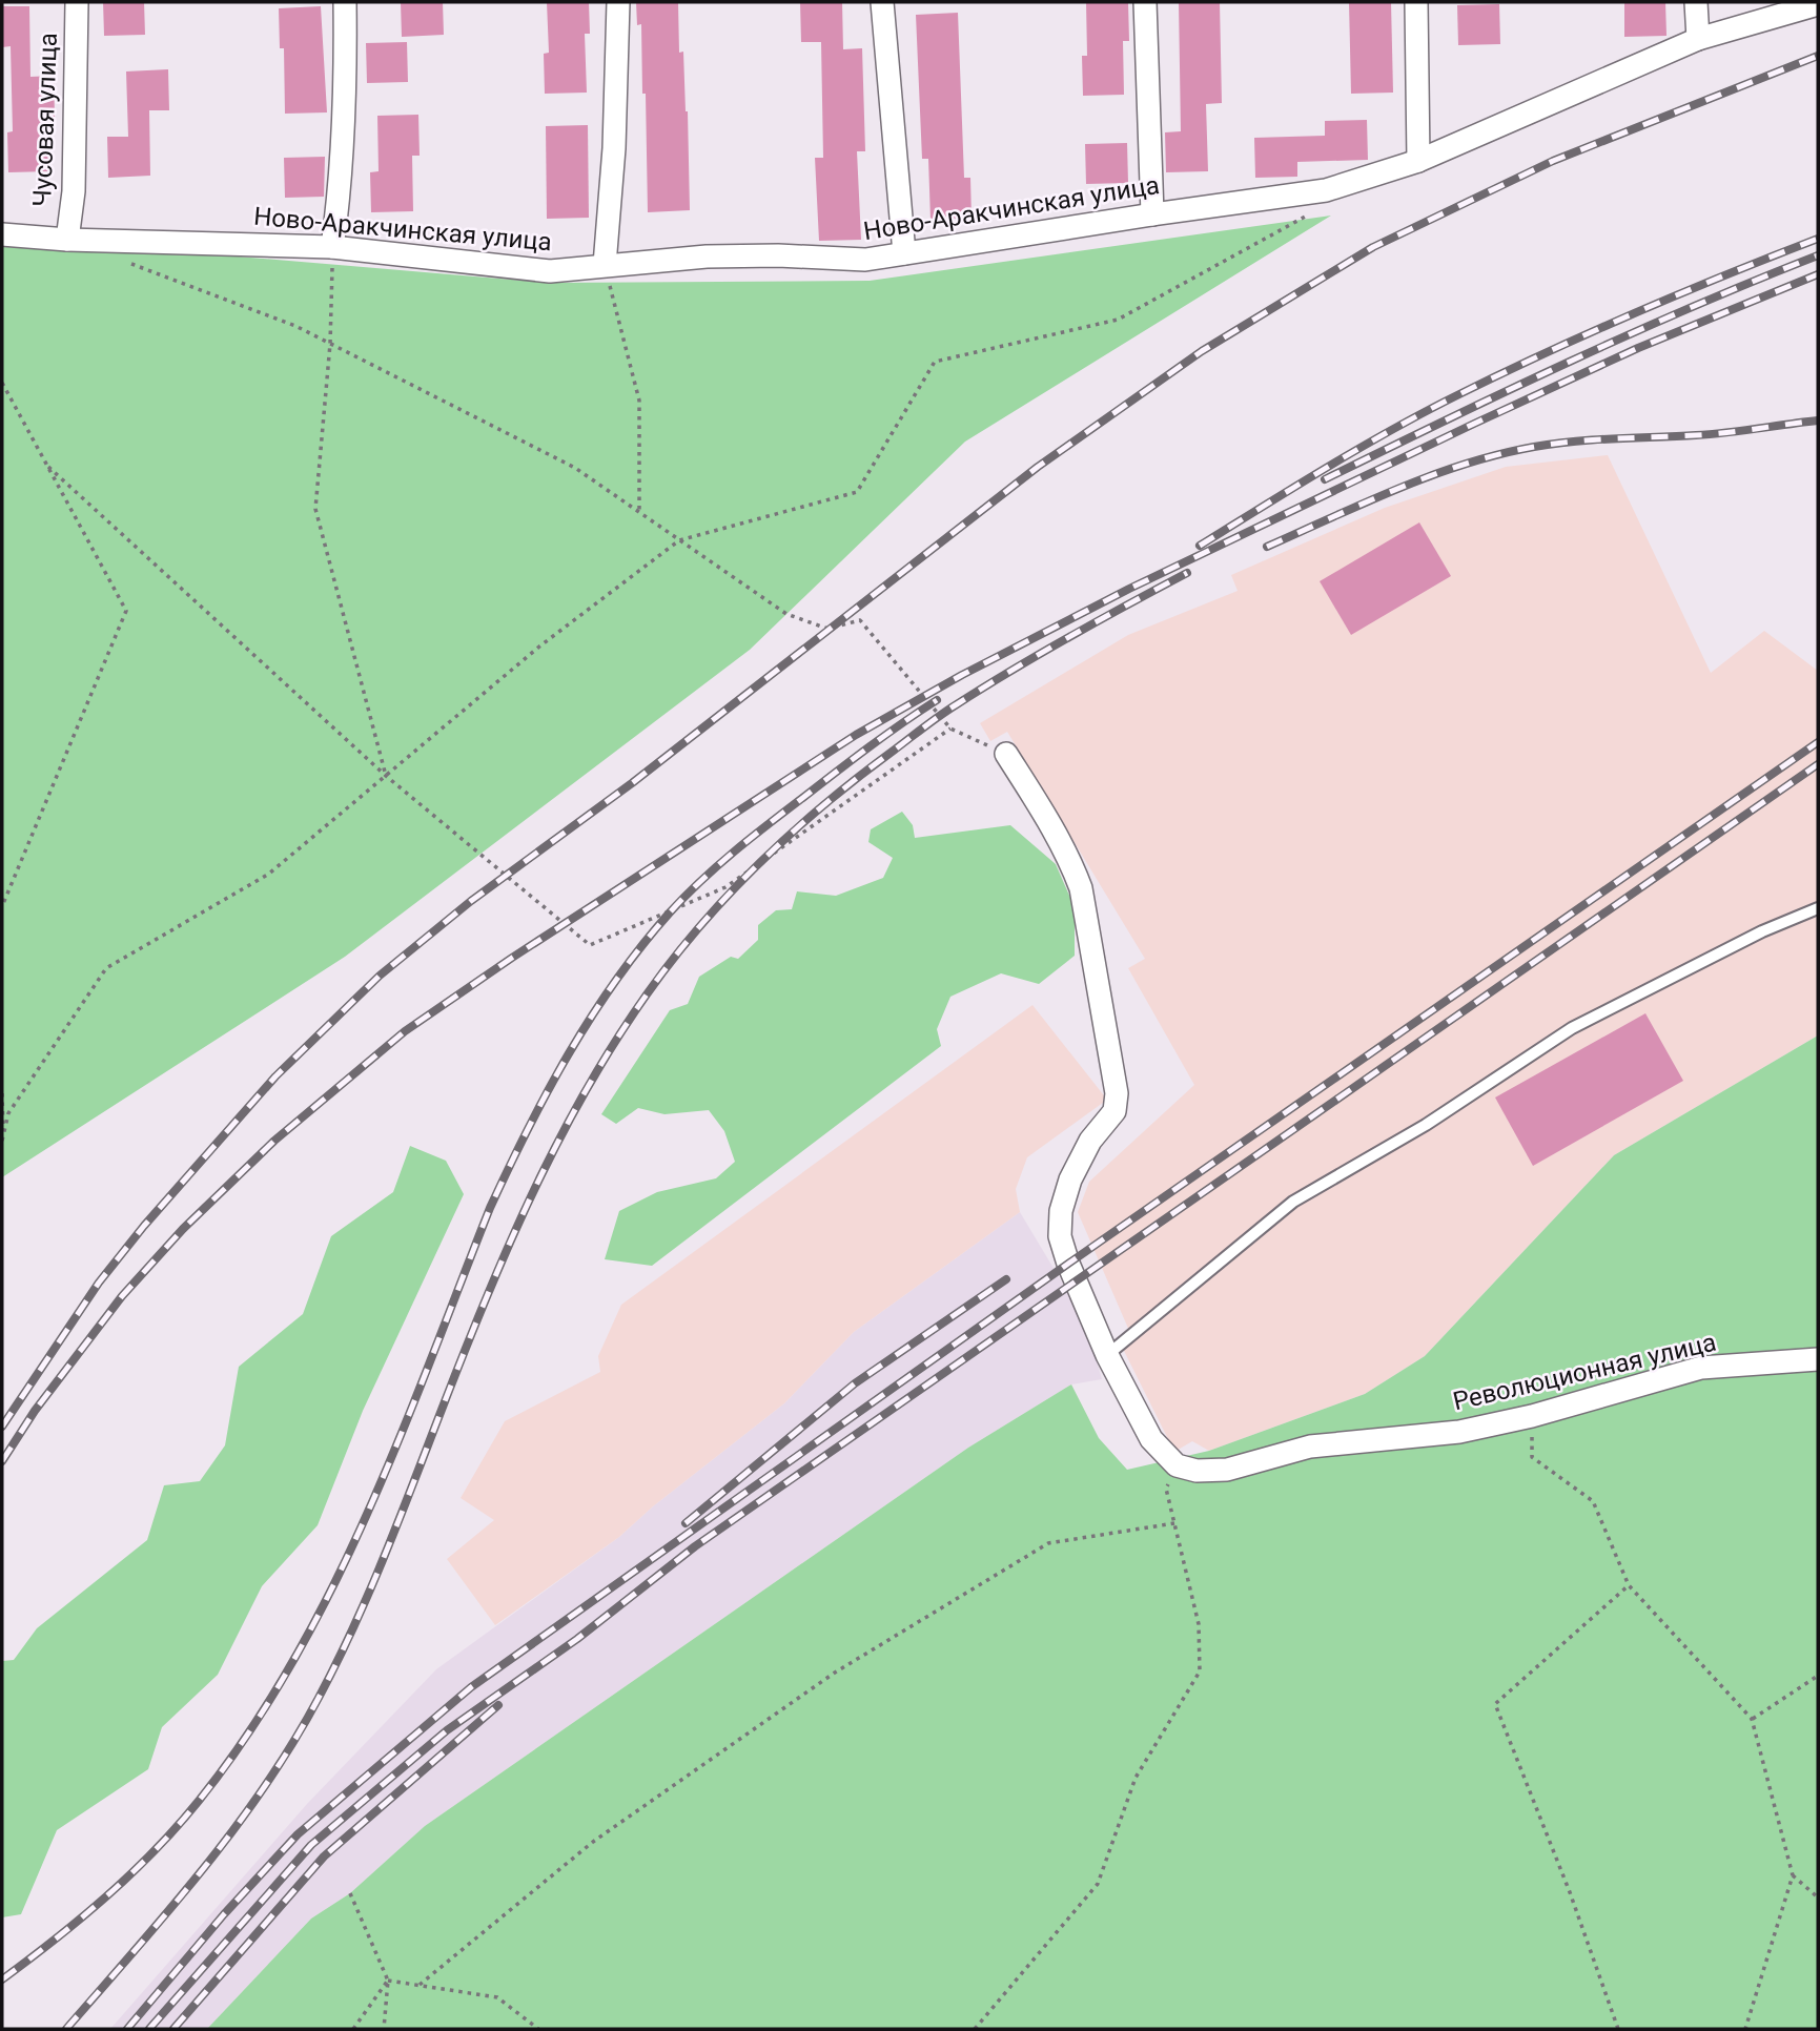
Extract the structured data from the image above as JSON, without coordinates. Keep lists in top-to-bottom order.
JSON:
{
  "streets": {
    "street": ["Чусовая улица", "Ново-Аракчинская улица", "Революционная улица"]
  },
  "crossings": [
    ["Чусовая улица", "Ново-Аракчинская улица"]
  ]
}
